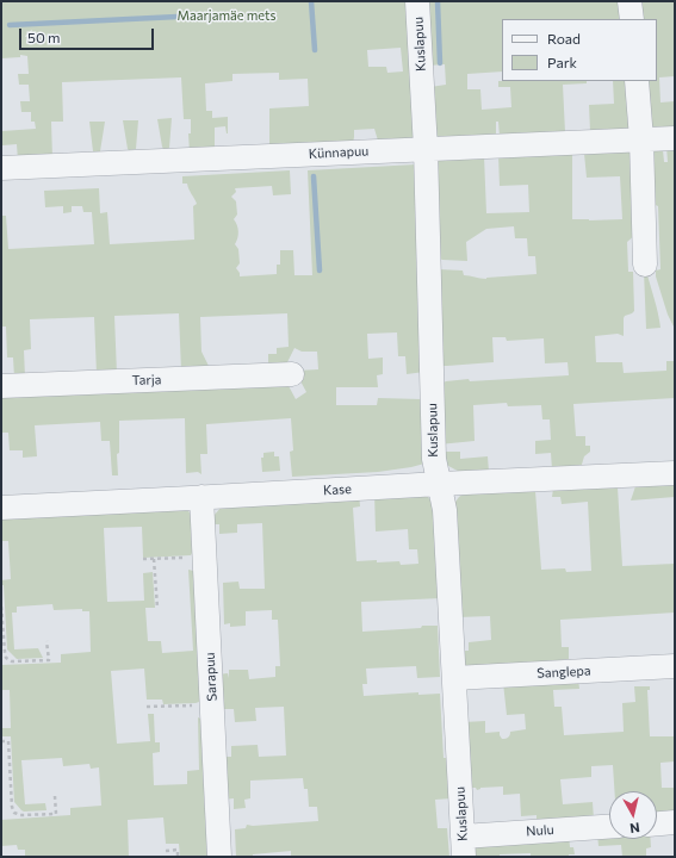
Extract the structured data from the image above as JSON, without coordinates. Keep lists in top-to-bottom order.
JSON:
{
  "streets": {
    "street": [
      "Kuslapuu",
      "Künnapuu",
      "Tarja",
      "Kase",
      "Sanglepa",
      "Sarapuu",
      "Nulu"
    ]
  },
  "crossings": [
    ["Kuslapuu", "Künnapuu"],
    ["Kuslapuu", "Kase"],
    ["Kuslapuu", "Sanglepa"],
    ["Kuslapuu", "Nulu"],
    ["Kase", "Sarapuu"]
  ],
  "parks": ["Maarjamäe mets"],
  "legend": ["Road", "Park"],
  "scale_bar": "50 m",
  "north": "bottom"
}
